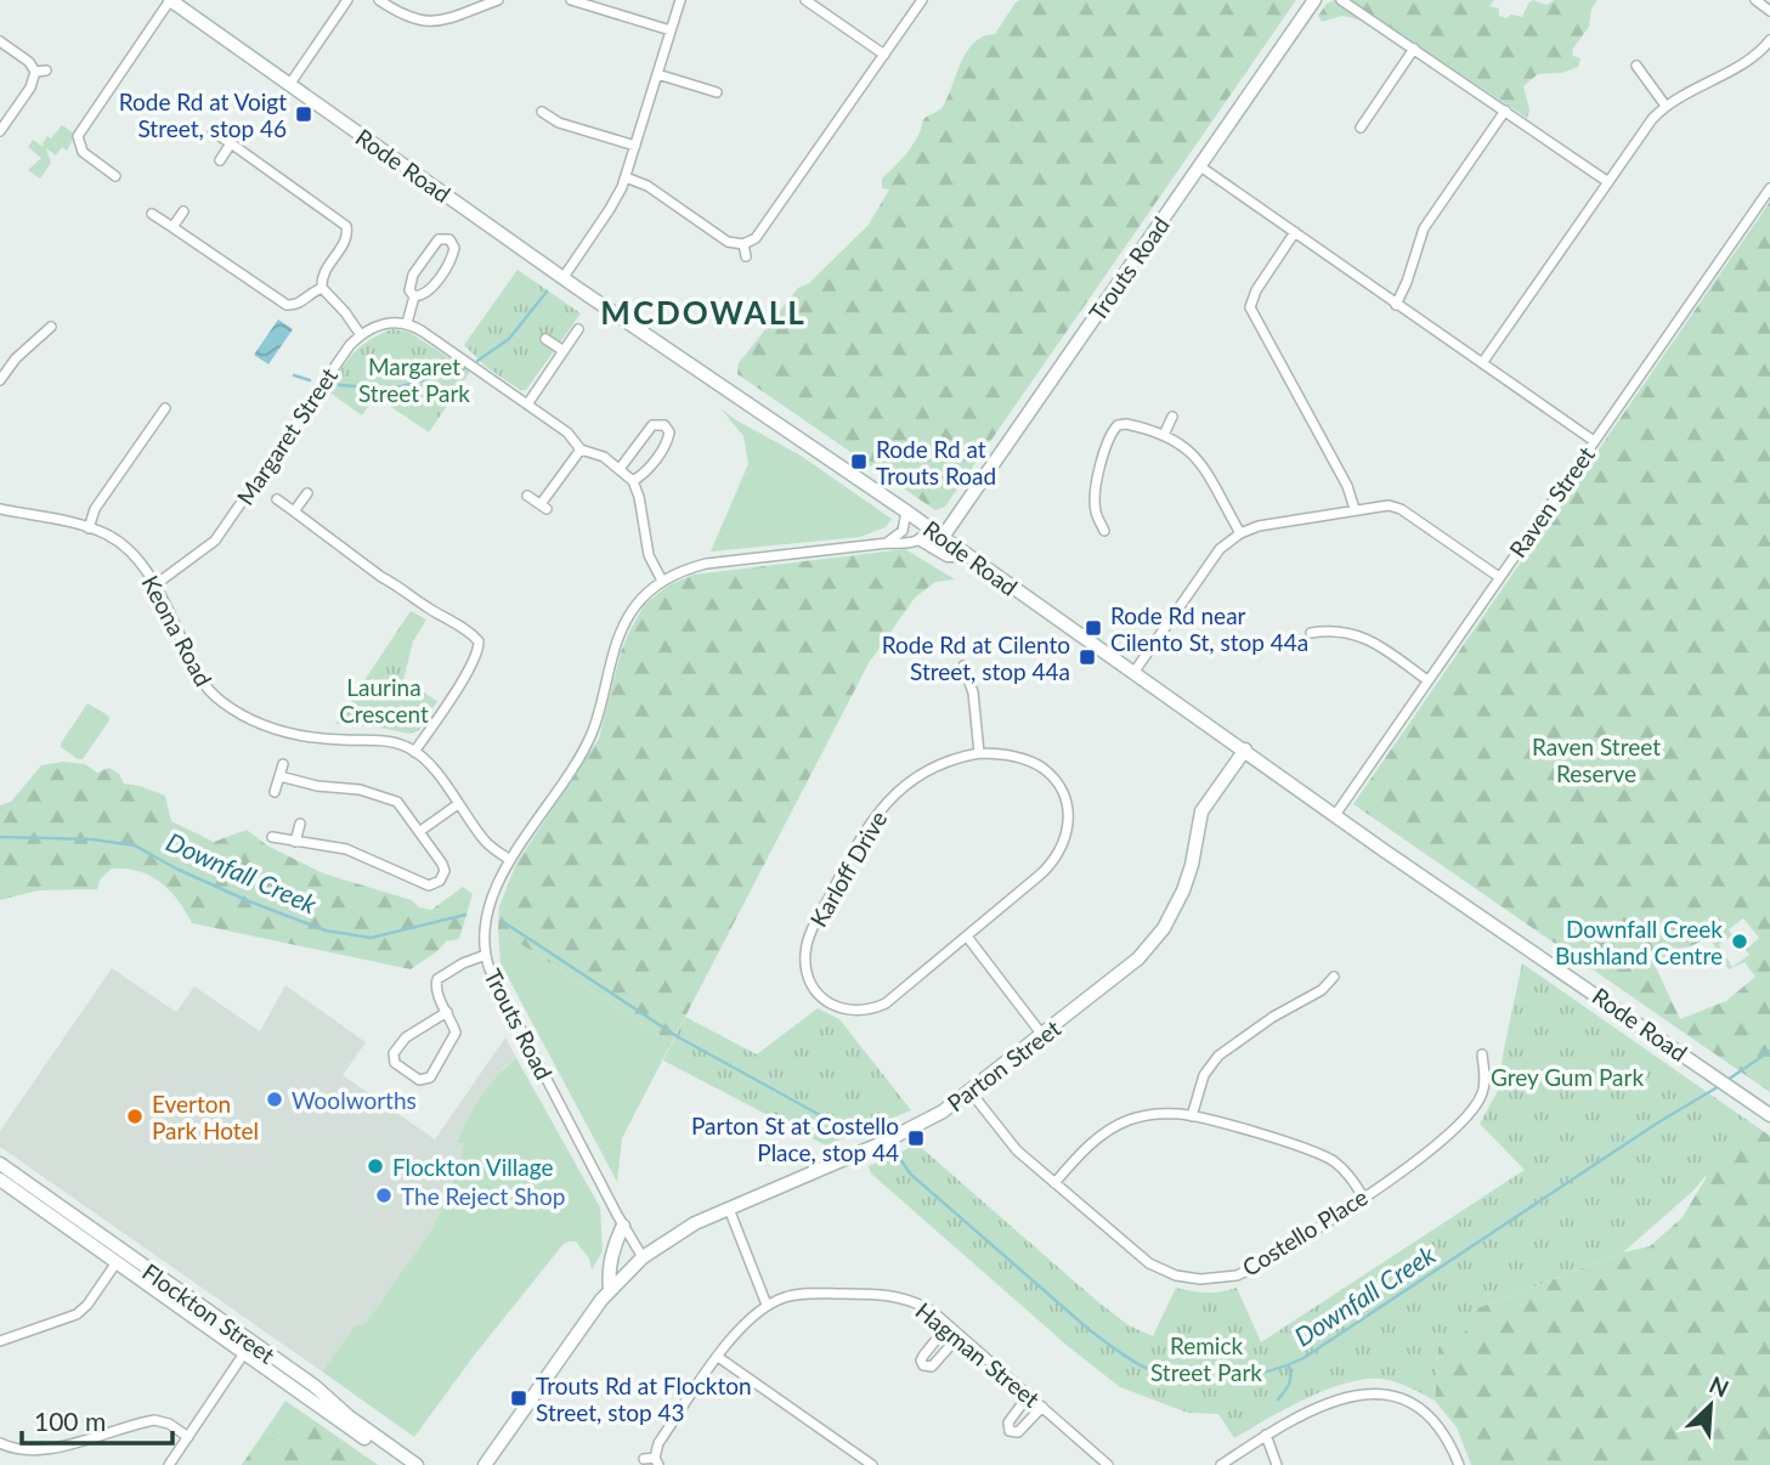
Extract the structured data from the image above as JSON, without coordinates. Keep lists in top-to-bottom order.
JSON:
{
  "streets": {
    "street": [
      "Rode Road",
      "Trouts Road",
      "Margaret Street",
      "Raven Street",
      "Keona Road",
      "Karloff Drive",
      "Parton Street",
      "Costello Place",
      "Flockton Street",
      "Hagman Street"
    ]
  },
  "crossings": [
    ["Rode Road", "Trouts Road"],
    ["Rode Road", "Raven Street"],
    ["Rode Road", "Parton Street"],
    ["Trouts Road", "Parton Street"],
    ["Margaret Street", "Keona Road"],
    ["Parton Street", "Costello Place"]
  ],
  "districts": ["MCDOWALL"],
  "water": ["Downfall Creek"],
  "parks": [
    "Margaret Street Park",
    "Laurina Crescent",
    "Raven Street Reserve",
    "Grey Gum Park",
    "Remick Street Park"
  ],
  "places": {
    "transit": [
      "Rode Rd at Voigt Street, stop 46",
      "Rode Rd at Trouts Road",
      "Rode Rd near Cilento St, stop 44a",
      "Rode Rd at Cilento Street, stop 44a",
      "Parton St at Costello Place, stop 44",
      "Trouts Rd at Flockton Street, stop 43"
    ],
    "other": [
      "Downfall Creek Bushland Centre",
      "Woolworths",
      "Everton Park Hotel",
      "Flockton Village",
      "The Reject Shop"
    ]
  },
  "scale_bar": "100 m",
  "north": "top right"
}
